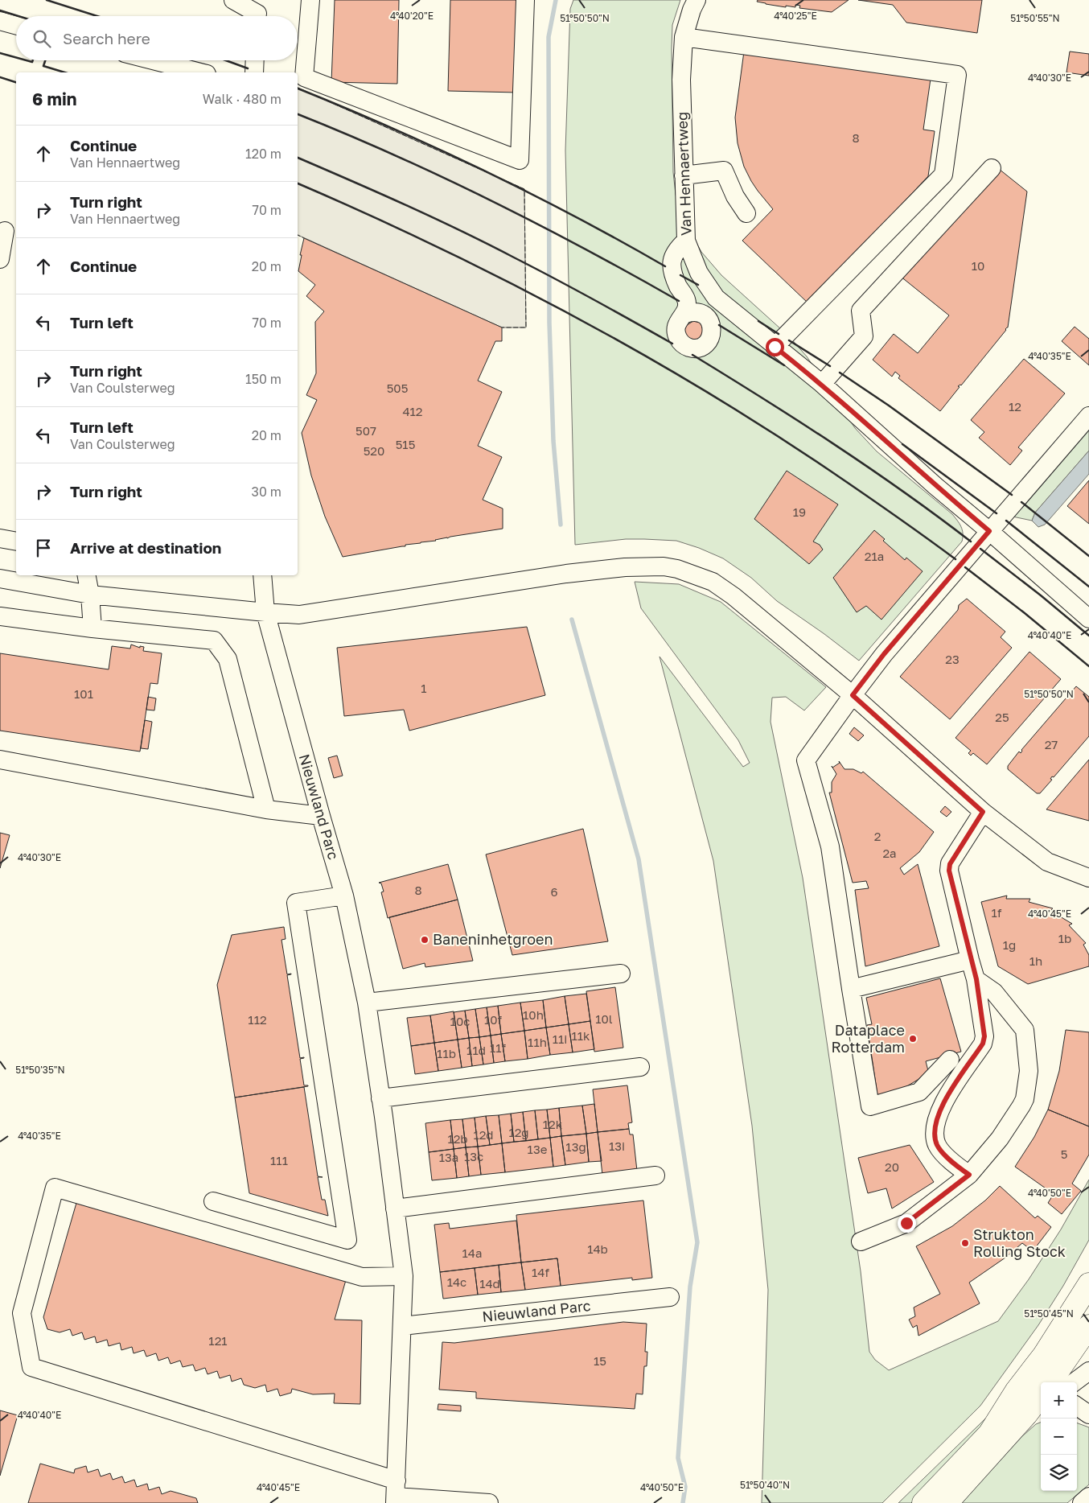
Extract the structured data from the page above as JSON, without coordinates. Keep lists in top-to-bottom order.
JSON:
{
  "streets": {
    "street": ["Van Hennaertweg", "Nieuwland Parc"]
  },
  "places": ["Baneninhetgroen", "Dataplace Rotterdam", "Strukton Rolling Stock"],
  "house_numbers": [
    "8",
    "10",
    "505",
    "12",
    "412",
    "507",
    "515",
    "520",
    "19",
    "21a",
    "23",
    "1",
    "101",
    "25",
    "27",
    "2",
    "2a",
    "8",
    "6",
    "1f",
    "1b",
    "1g",
    "1h",
    "10h",
    "10l",
    "112",
    "10f",
    "10c",
    "11k",
    "11i",
    "11h",
    "11f",
    "11d",
    "11b",
    "12k",
    "12g",
    "12d",
    "12b",
    "13i",
    "13g",
    "13e",
    "5",
    "13c",
    "13a",
    "111",
    "20",
    "14b",
    "14a",
    "14f",
    "14c",
    "14d",
    "121",
    "15"
  ],
  "page": {
    "search": "Search here",
    "heading": ["6 min", "Walk · 480 m"],
    "list": [
      ["Continue", "Van Hennaertweg", "120 m"],
      ["Turn right", "Van Hennaertweg", "70 m"],
      ["Continue", "20 m"],
      ["Turn left", "70 m"],
      ["Turn right", "Van Coulsterweg", "150 m"],
      ["Turn left", "Van Coulsterweg", "20 m"],
      ["Turn right", "30 m"],
      "Arrive at destination"
    ],
    "map_buttons": ["+", "−"]
  },
  "coordinates": [
    "4°40'20\"E",
    "4°40'25\"E",
    "51°50'50\"N",
    "51°50'55\"N",
    "4°40'30\"E",
    "4°40'35\"E",
    "4°40'40\"E",
    "4°40'45\"E",
    "51°50'35\"N",
    "4°40'50\"E",
    "51°50'45\"N",
    "51°50'40\"N"
  ]
}
